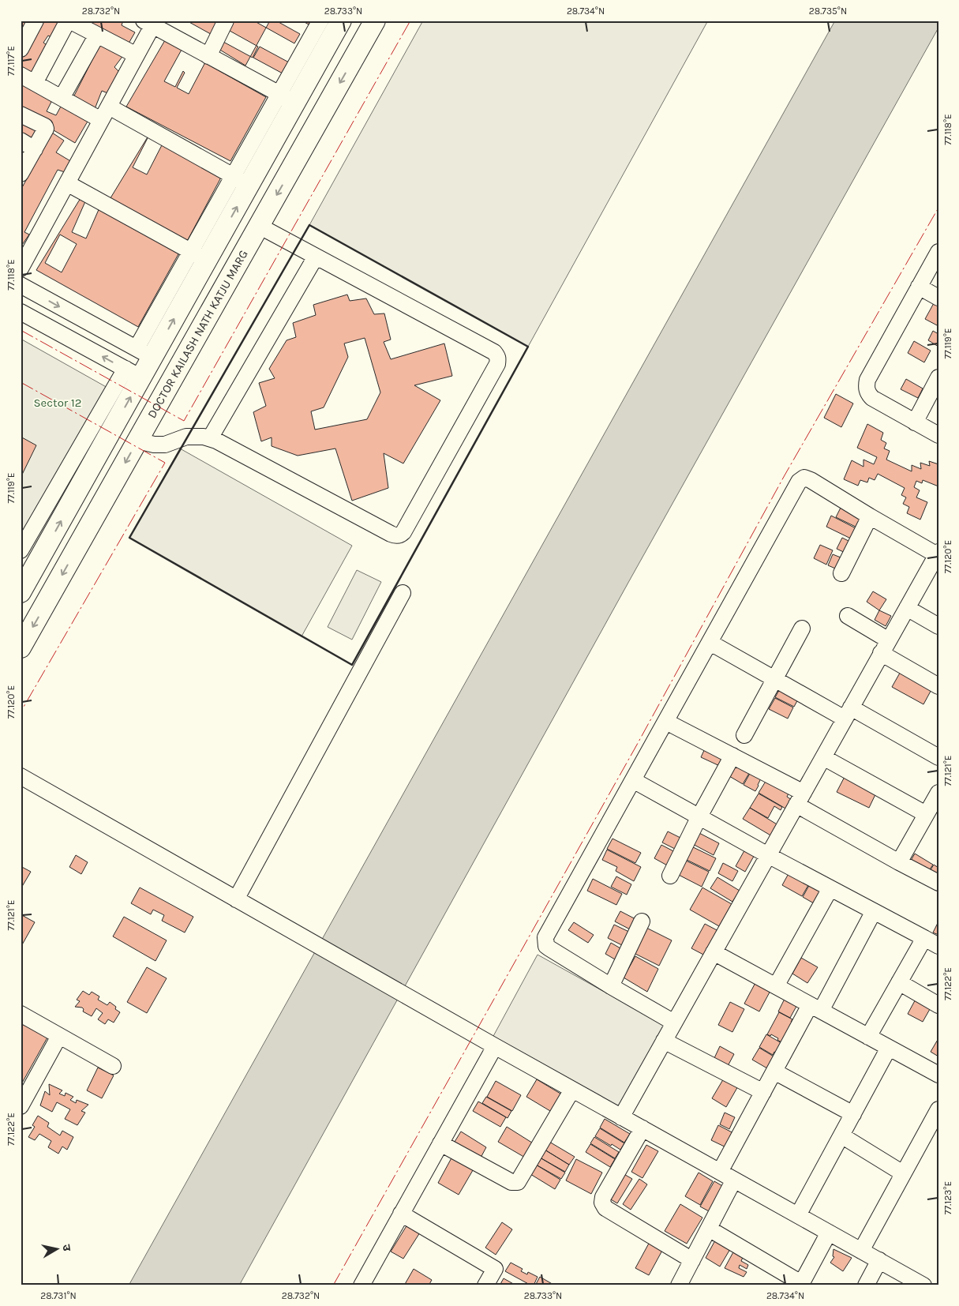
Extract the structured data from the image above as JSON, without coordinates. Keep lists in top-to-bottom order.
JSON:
{
  "streets": {
    "main road": ["DOCTOR KAILASH NATH KATJU MARG"]
  },
  "parks": ["Sector 12"],
  "north": "right",
  "coordinates": [
    "28.732°N",
    "28.733°N",
    "28.734°N",
    "28.735°N",
    "77.117°E",
    "77.118°E",
    "77.119°E",
    "77.120°E",
    "77.121°E",
    "77.122°E",
    "77.123°E",
    "28.731°N"
  ]
}
